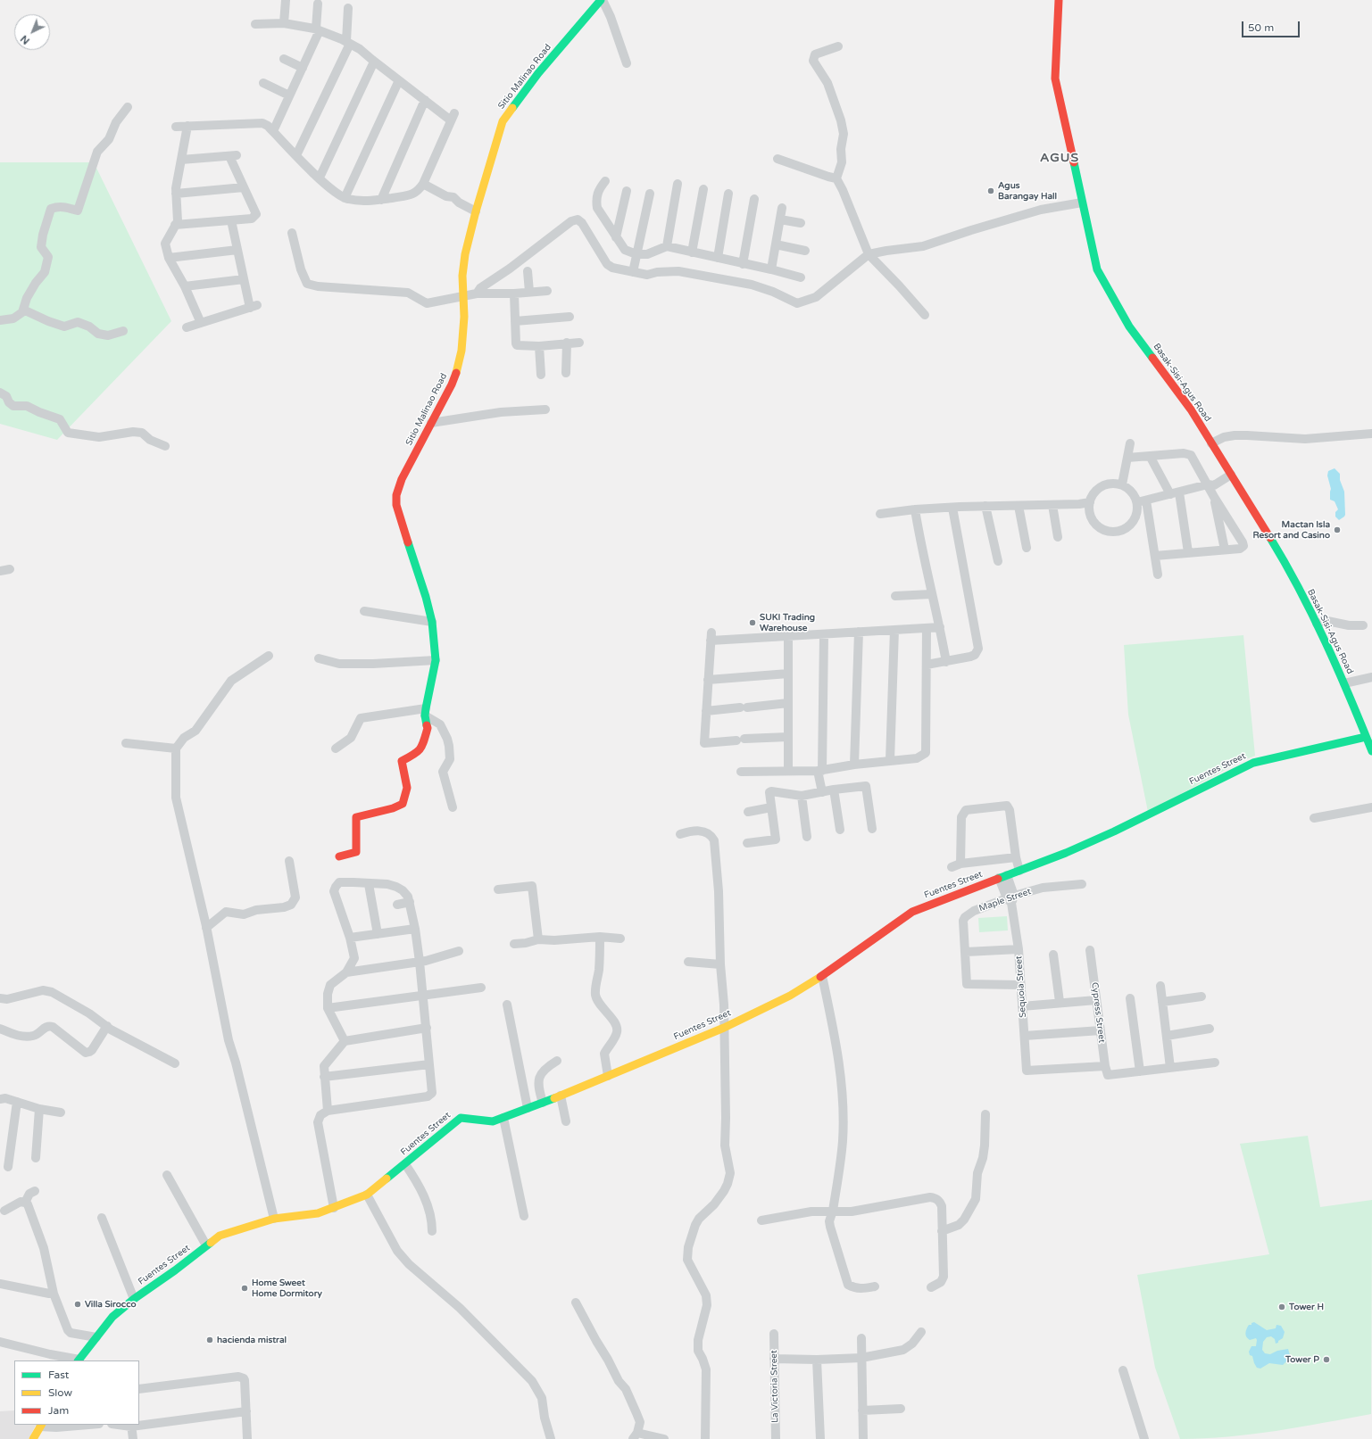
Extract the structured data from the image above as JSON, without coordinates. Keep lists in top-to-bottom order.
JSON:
{
  "streets": {
    "street": [
      "Sitio Malinao Road",
      "Basak-Sisi-Agus Road",
      "Fuentes Street",
      "Maple Street",
      "Sequoia Street",
      "Cypress Street",
      "La Victoria Street"
    ]
  },
  "crossings": [
    ["Basak-Sisi-Agus Road", "Fuentes Street"],
    ["Fuentes Street", "Sequoia Street"],
    ["Maple Street", "Sequoia Street"],
    ["Sequoia Street", "Cypress Street"]
  ],
  "districts": ["AGUS"],
  "places": [
    "Agus Barangay Hall",
    "Mactan Isla Resort and Casino",
    "SUKI Trading Warehouse",
    "Home Sweet Home Dormitory",
    "Villa Sirocco",
    "Tower H",
    "hacienda mistral",
    "Tower P"
  ],
  "legend": ["Fast", "Slow", "Jam"],
  "scale_bar": "50 m",
  "north": "bottom left"
}
